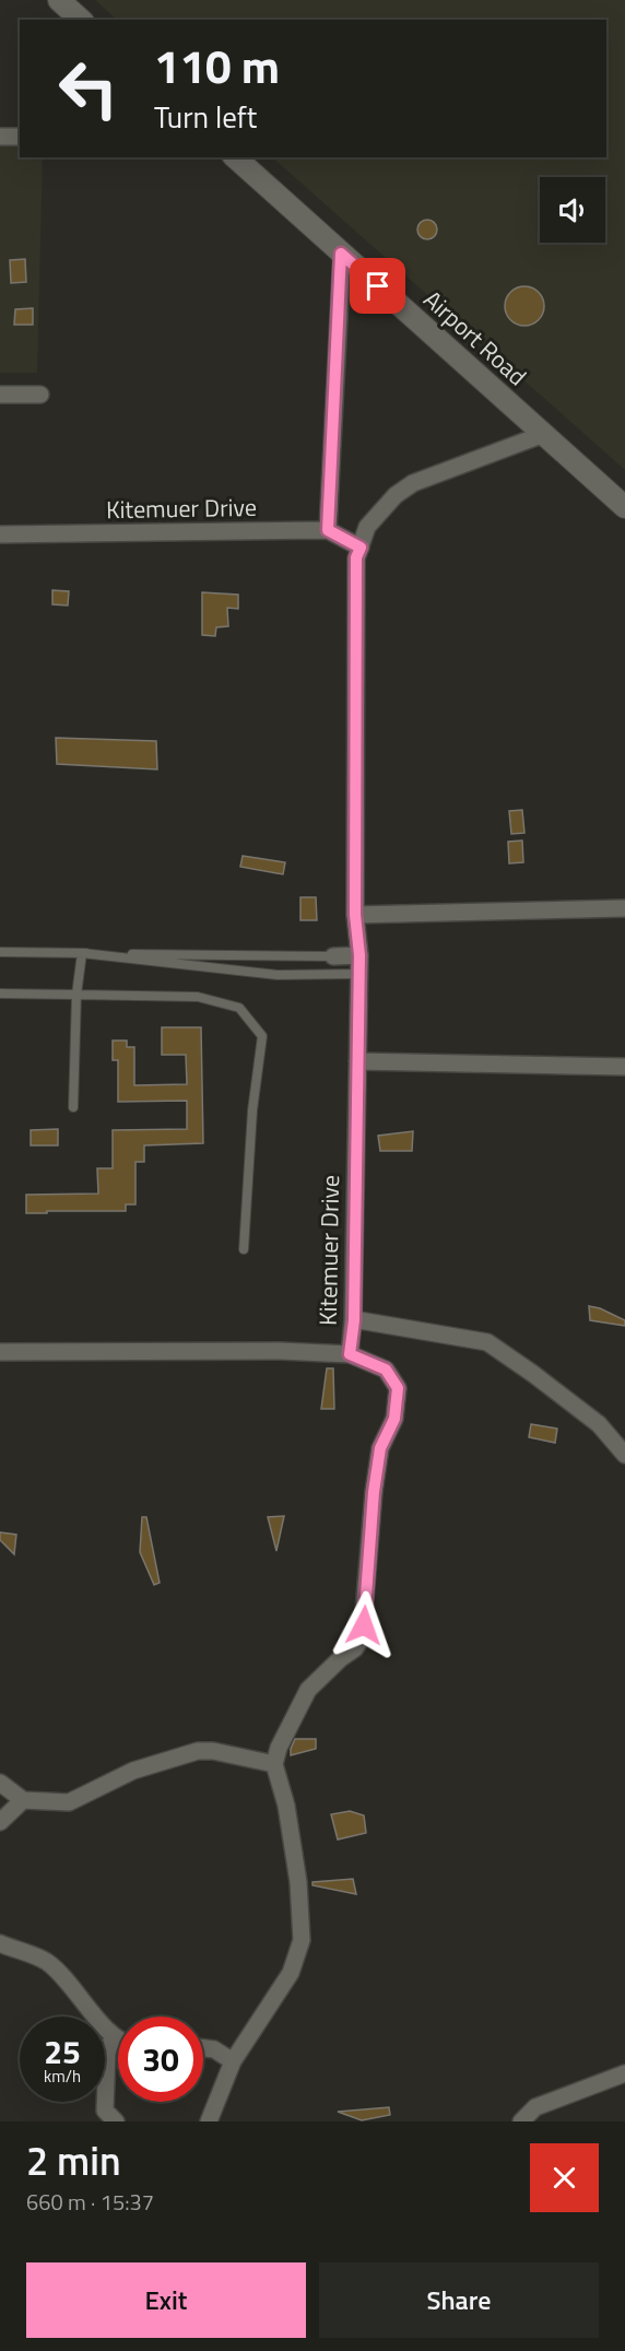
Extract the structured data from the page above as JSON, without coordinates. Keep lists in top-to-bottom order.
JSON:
{
  "streets": {
    "street": ["Airport Road", "Kitemuer Drive"]
  },
  "crossings": [
    ["Airport Road", "Kitemuer Drive"]
  ],
  "page": {
    "turn": ["110 m", "Turn left"],
    "speed": "25 km/h",
    "limit": "30",
    "heading": ["2 min", "660 m · 15:37"],
    "buttons": ["Exit", "Share"]
  }
}
